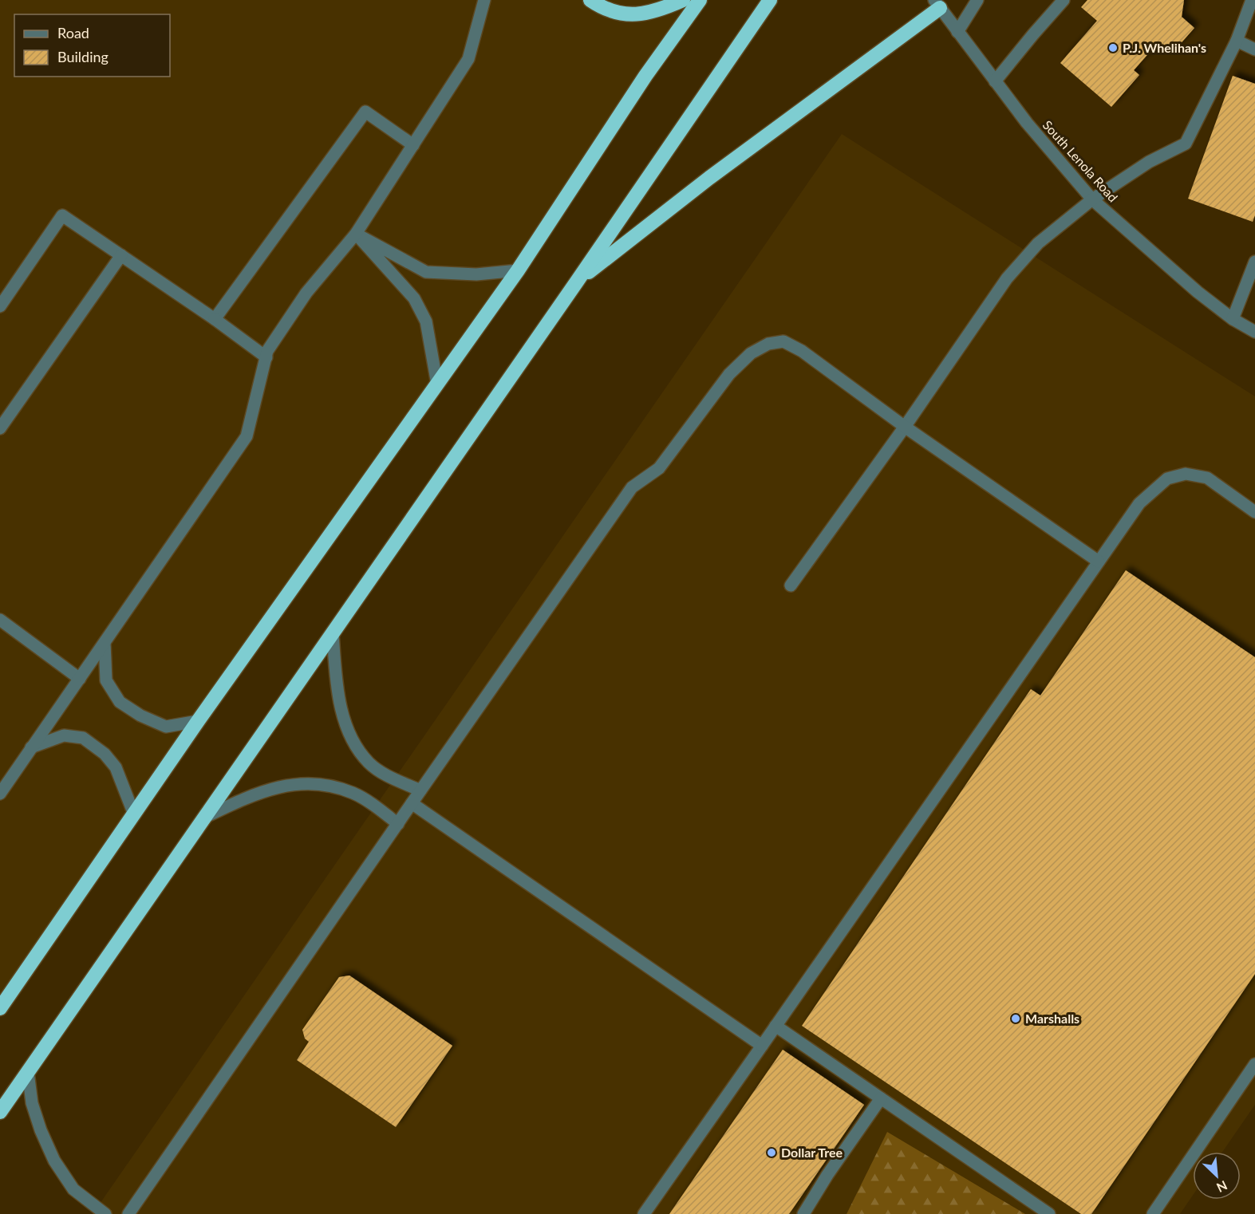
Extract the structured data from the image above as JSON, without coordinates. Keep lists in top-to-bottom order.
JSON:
{
  "streets": {
    "street": ["South Lenola Road"]
  },
  "places": ["P.J. Whelihan's", "Marshalls", "Dollar Tree"],
  "legend": ["Road", "Building"],
  "north": "bottom right"
}
